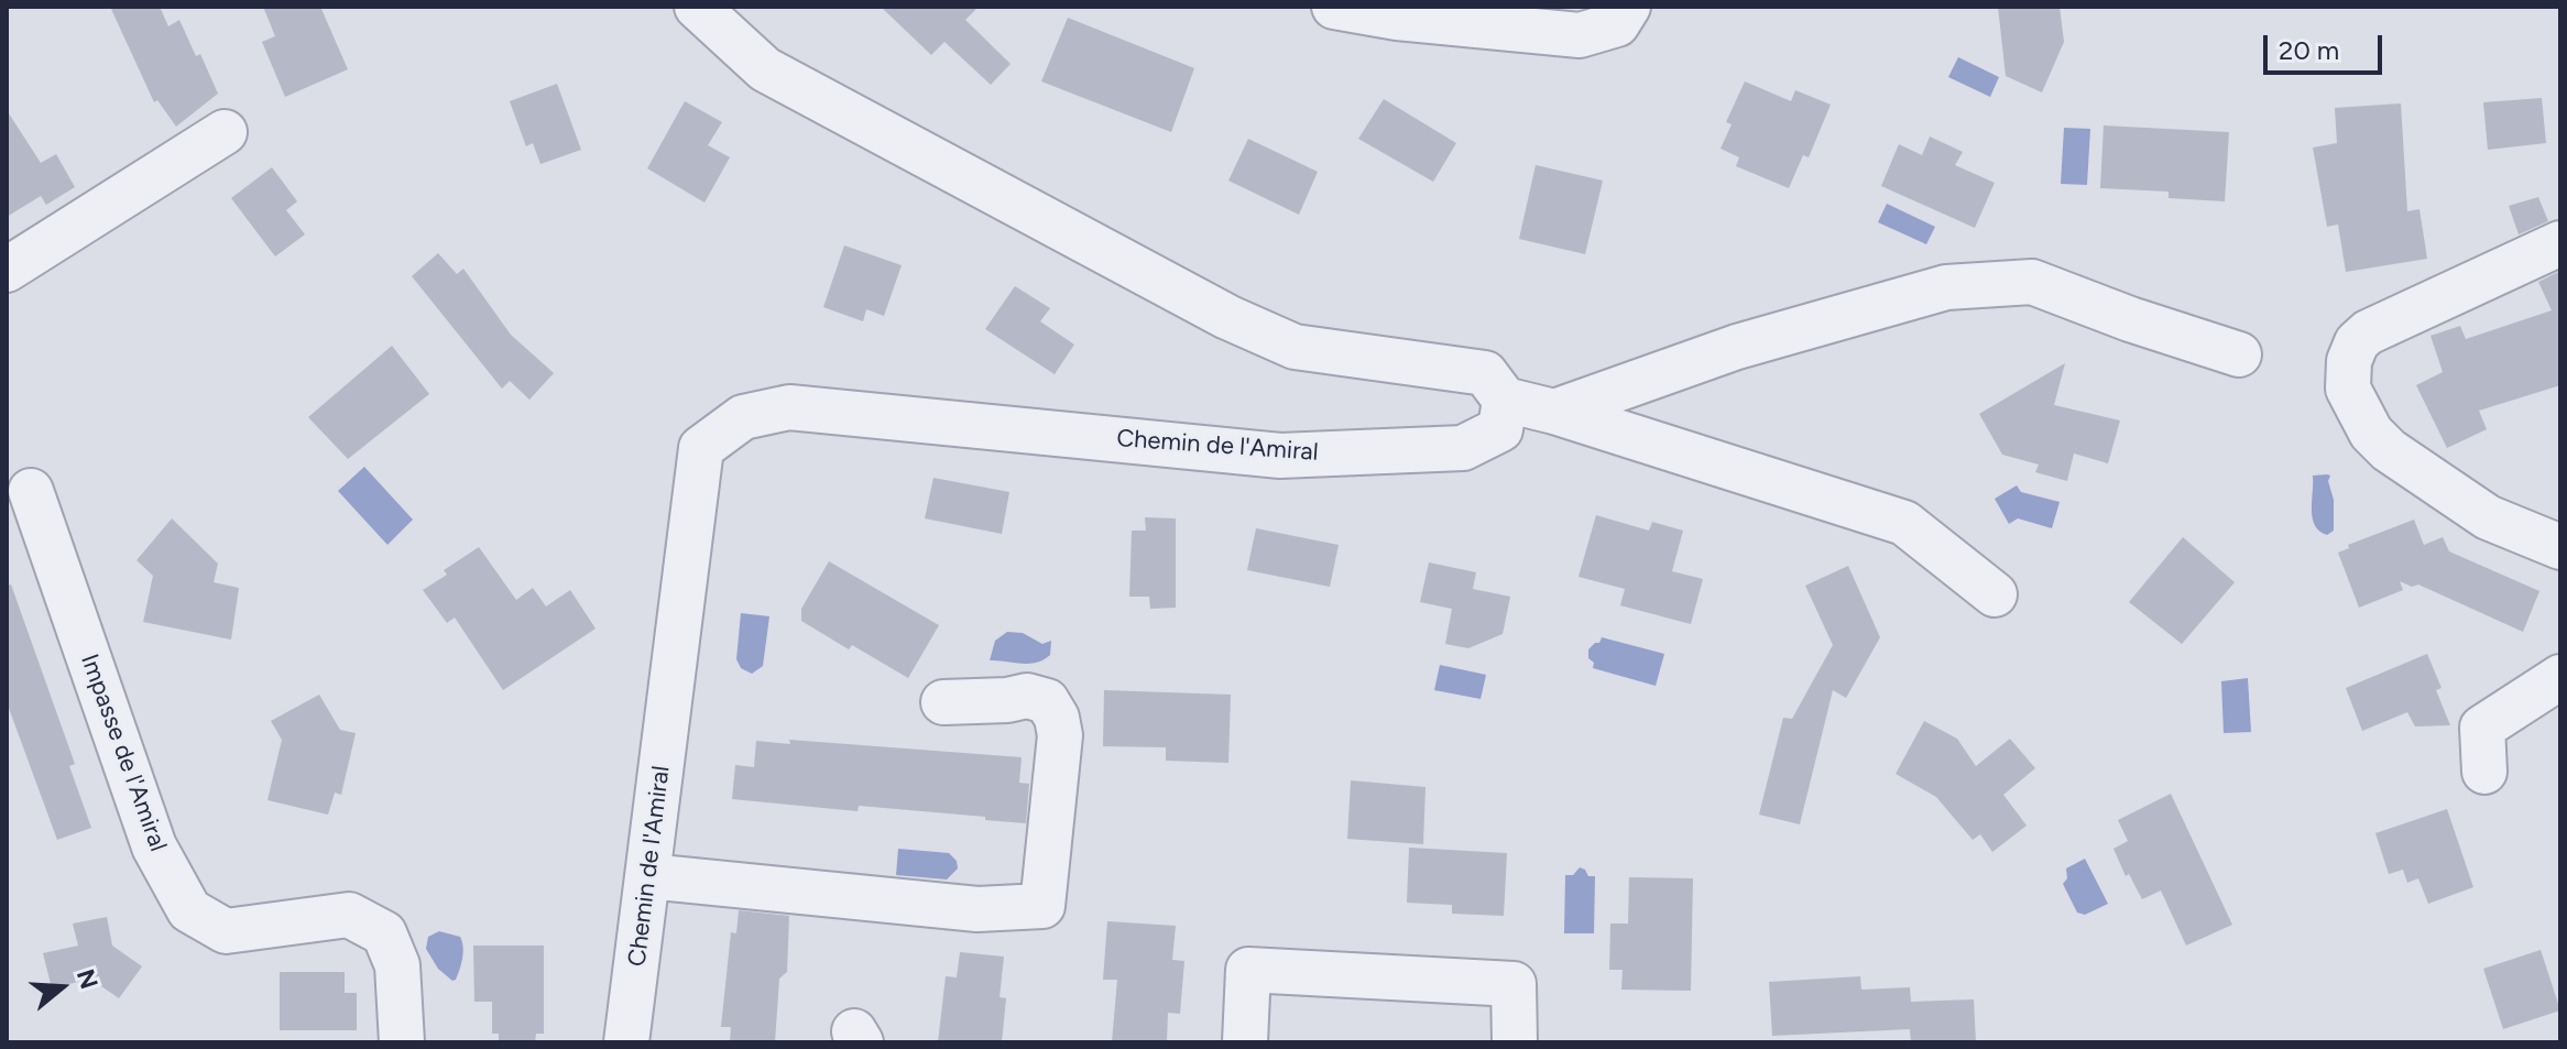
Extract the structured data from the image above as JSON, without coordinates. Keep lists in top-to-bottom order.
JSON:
{
  "streets": {
    "street": ["Chemin de l'Amiral", "Impasse de l'Amiral"]
  },
  "scale_bar": "20 m",
  "north": "right"
}
